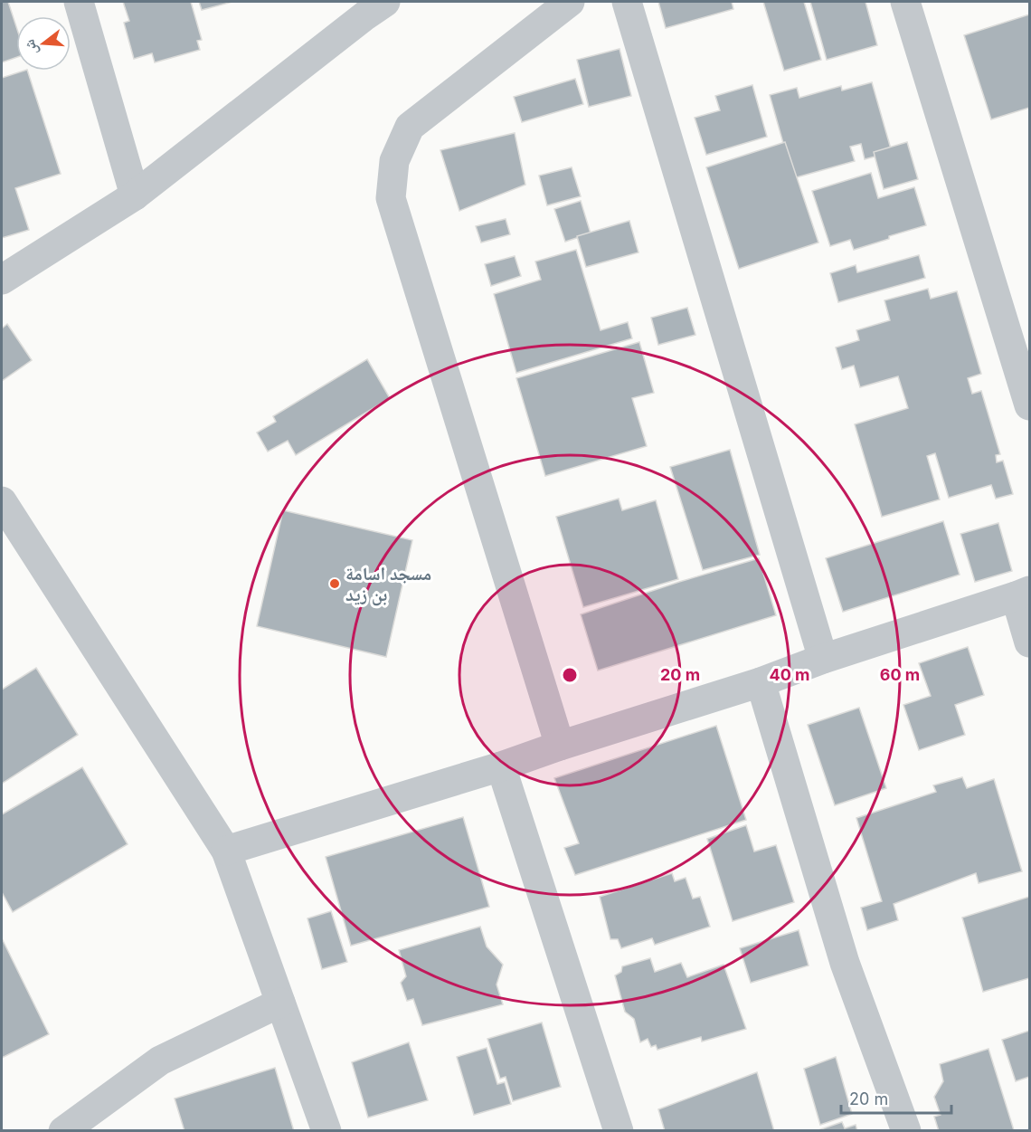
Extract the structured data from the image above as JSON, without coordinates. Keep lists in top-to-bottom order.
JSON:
{
  "places": ["مسجد اسامة بن زيد"],
  "scale_bar": "20 m",
  "north": "left",
  "rings": ["20 m", "40 m", "60 m"]
}
